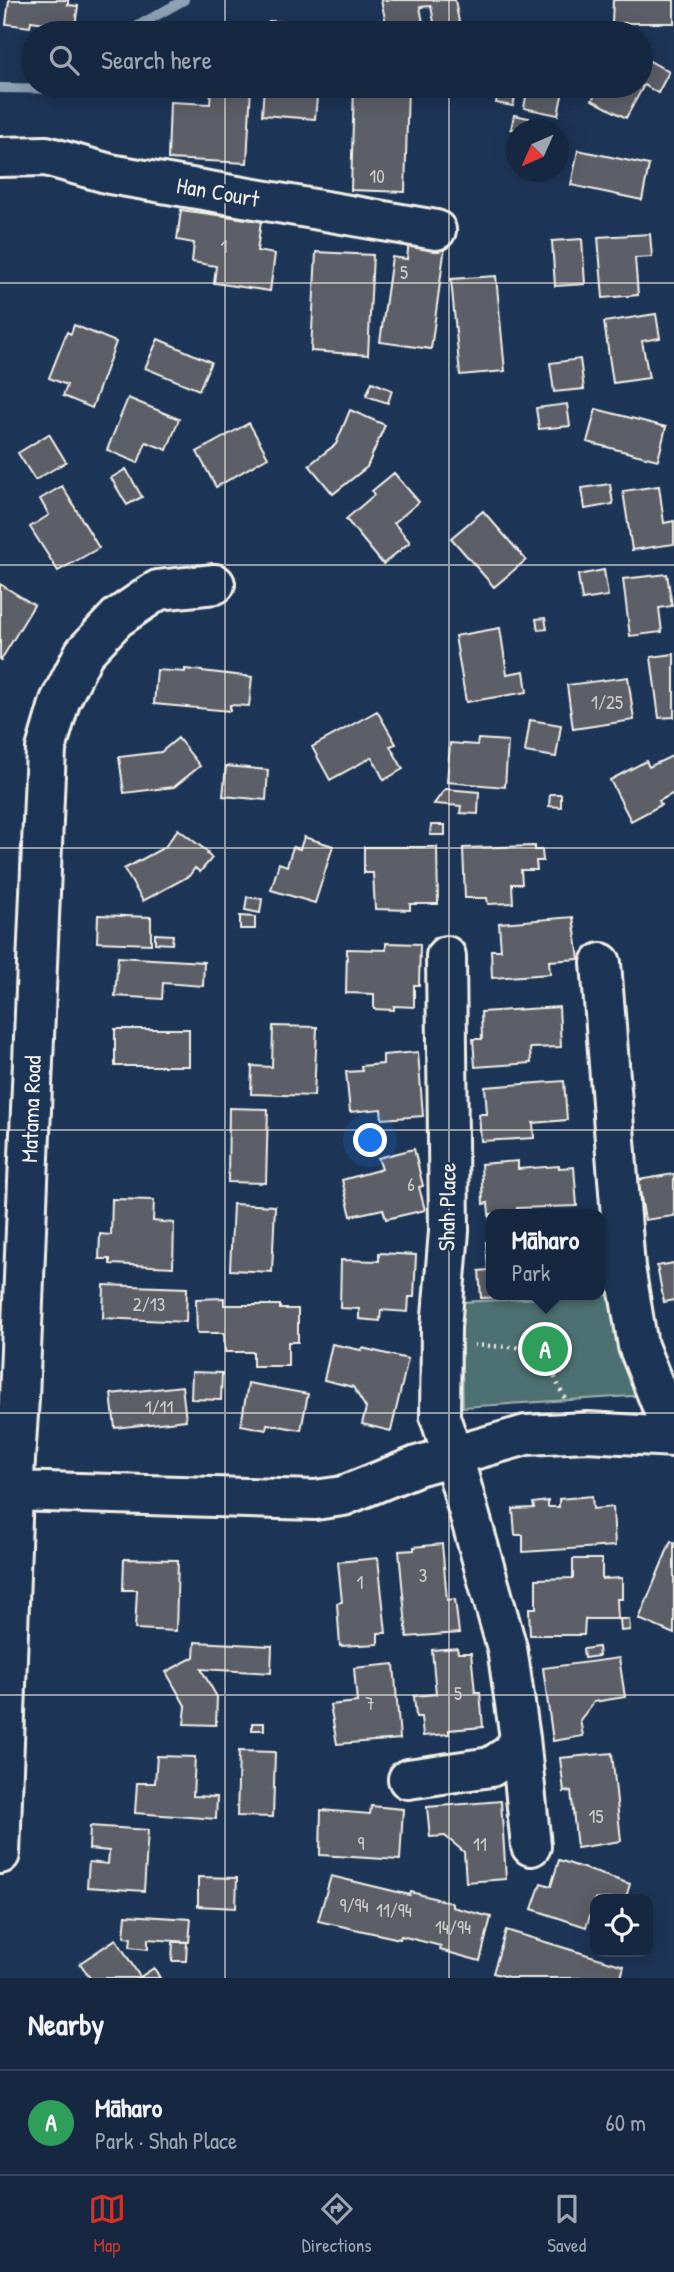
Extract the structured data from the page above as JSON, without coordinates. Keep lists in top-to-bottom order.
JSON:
{
  "streets": {
    "street": ["Han Court", "Matama Road", "Shah Place"]
  },
  "house_numbers": [
    "10",
    "1",
    "5",
    "1/25",
    "6",
    "2/13",
    "1/11",
    "3",
    "1",
    "5",
    "7",
    "15",
    "9",
    "11",
    "9/94",
    "11/94",
    "14/94"
  ],
  "north": "bottom left",
  "page": {
    "search": "Search here",
    "popup": ["Māharo", "Park"],
    "pins": "A",
    "heading": "Nearby",
    "list": [
      {
        "mark": "A",
        "name": "Māharo",
        "note": "Park · Shah Place",
        "value": "60 m"
      }
    ],
    "nav": ["Map", "Directions", "Saved"]
  }
}
